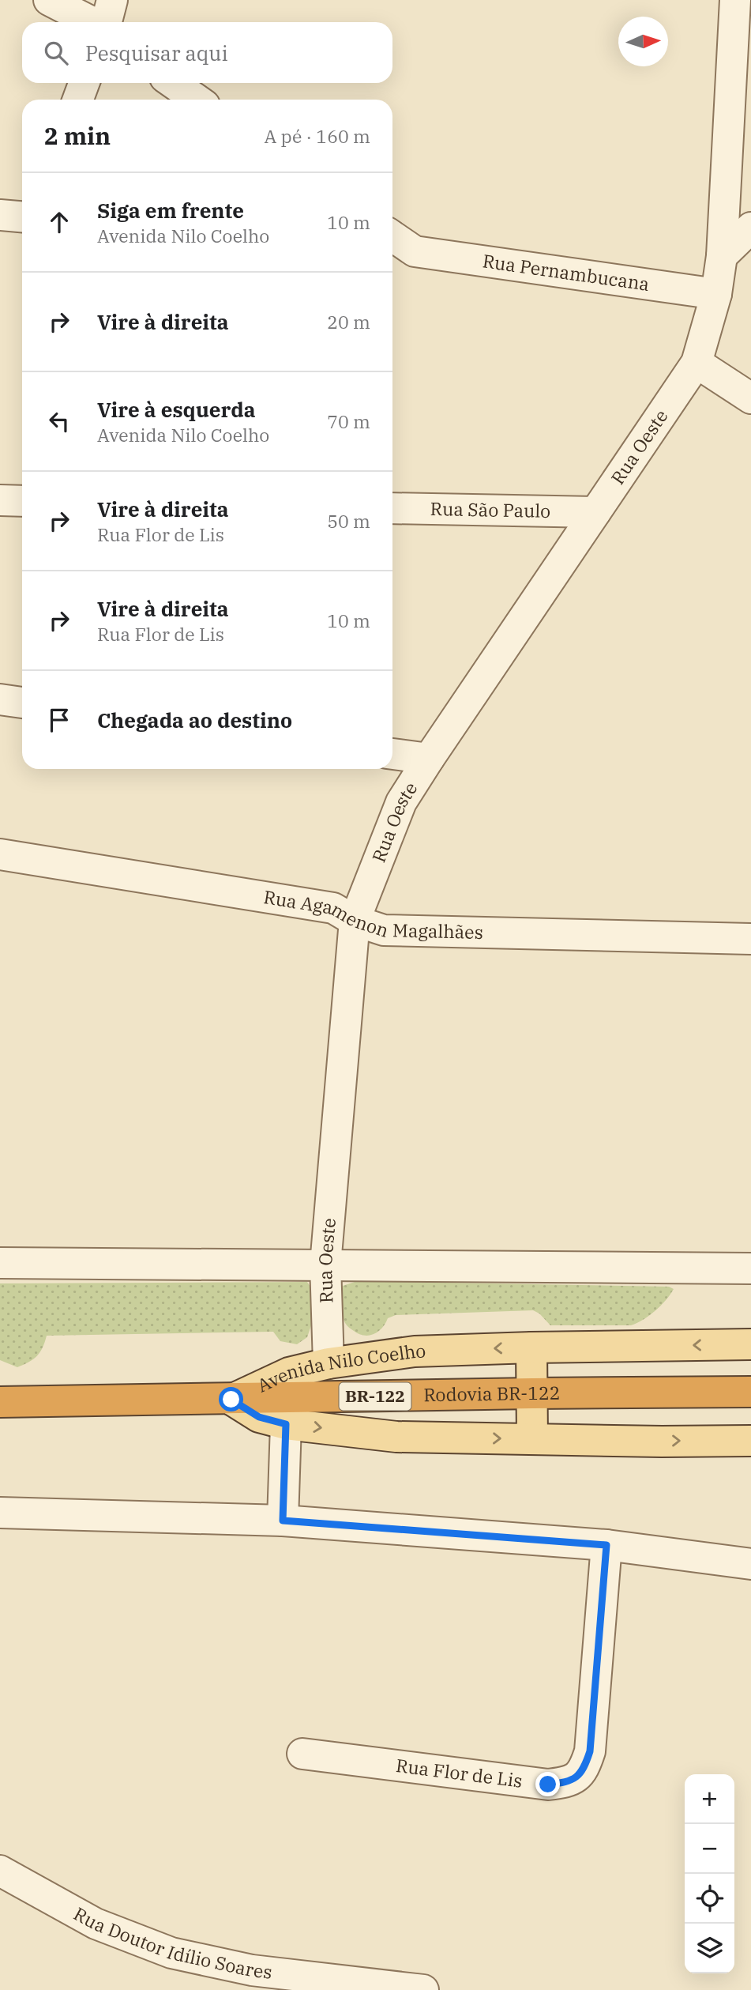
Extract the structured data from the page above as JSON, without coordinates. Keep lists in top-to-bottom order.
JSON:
{
  "streets": {
    "highway": ["Rodovia BR-122", "BR-122"],
    "main road": ["Avenida Nilo Coelho"],
    "street": [
      "Rua Pernambucana",
      "Rua Oeste",
      "Rua São Paulo",
      "Rua Agamenon Magalhães",
      "Rua Flor de Lis",
      "Rua Doutor Idílio Soares"
    ]
  },
  "crossings": [
    ["Rua Pernambucana", "Rua Oeste"],
    ["Rua Oeste", "Rua São Paulo"],
    ["Rua Oeste", "Rua Agamenon Magalhães"],
    ["Rua Oeste", "Avenida Nilo Coelho"],
    ["Avenida Nilo Coelho", "Rodovia BR-122"]
  ],
  "north": "right",
  "page": {
    "search": "Pesquisar aqui",
    "heading": ["2 min", "A pé · 160 m"],
    "list": [
      ["Siga em frente", "Avenida Nilo Coelho", "10 m"],
      ["Vire à direita", "20 m"],
      ["Vire à esquerda", "Avenida Nilo Coelho", "70 m"],
      ["Vire à direita", "Rua Flor de Lis", "50 m"],
      ["Vire à direita", "Rua Flor de Lis", "10 m"],
      "Chegada ao destino"
    ],
    "map_buttons": ["+", "−"]
  }
}
